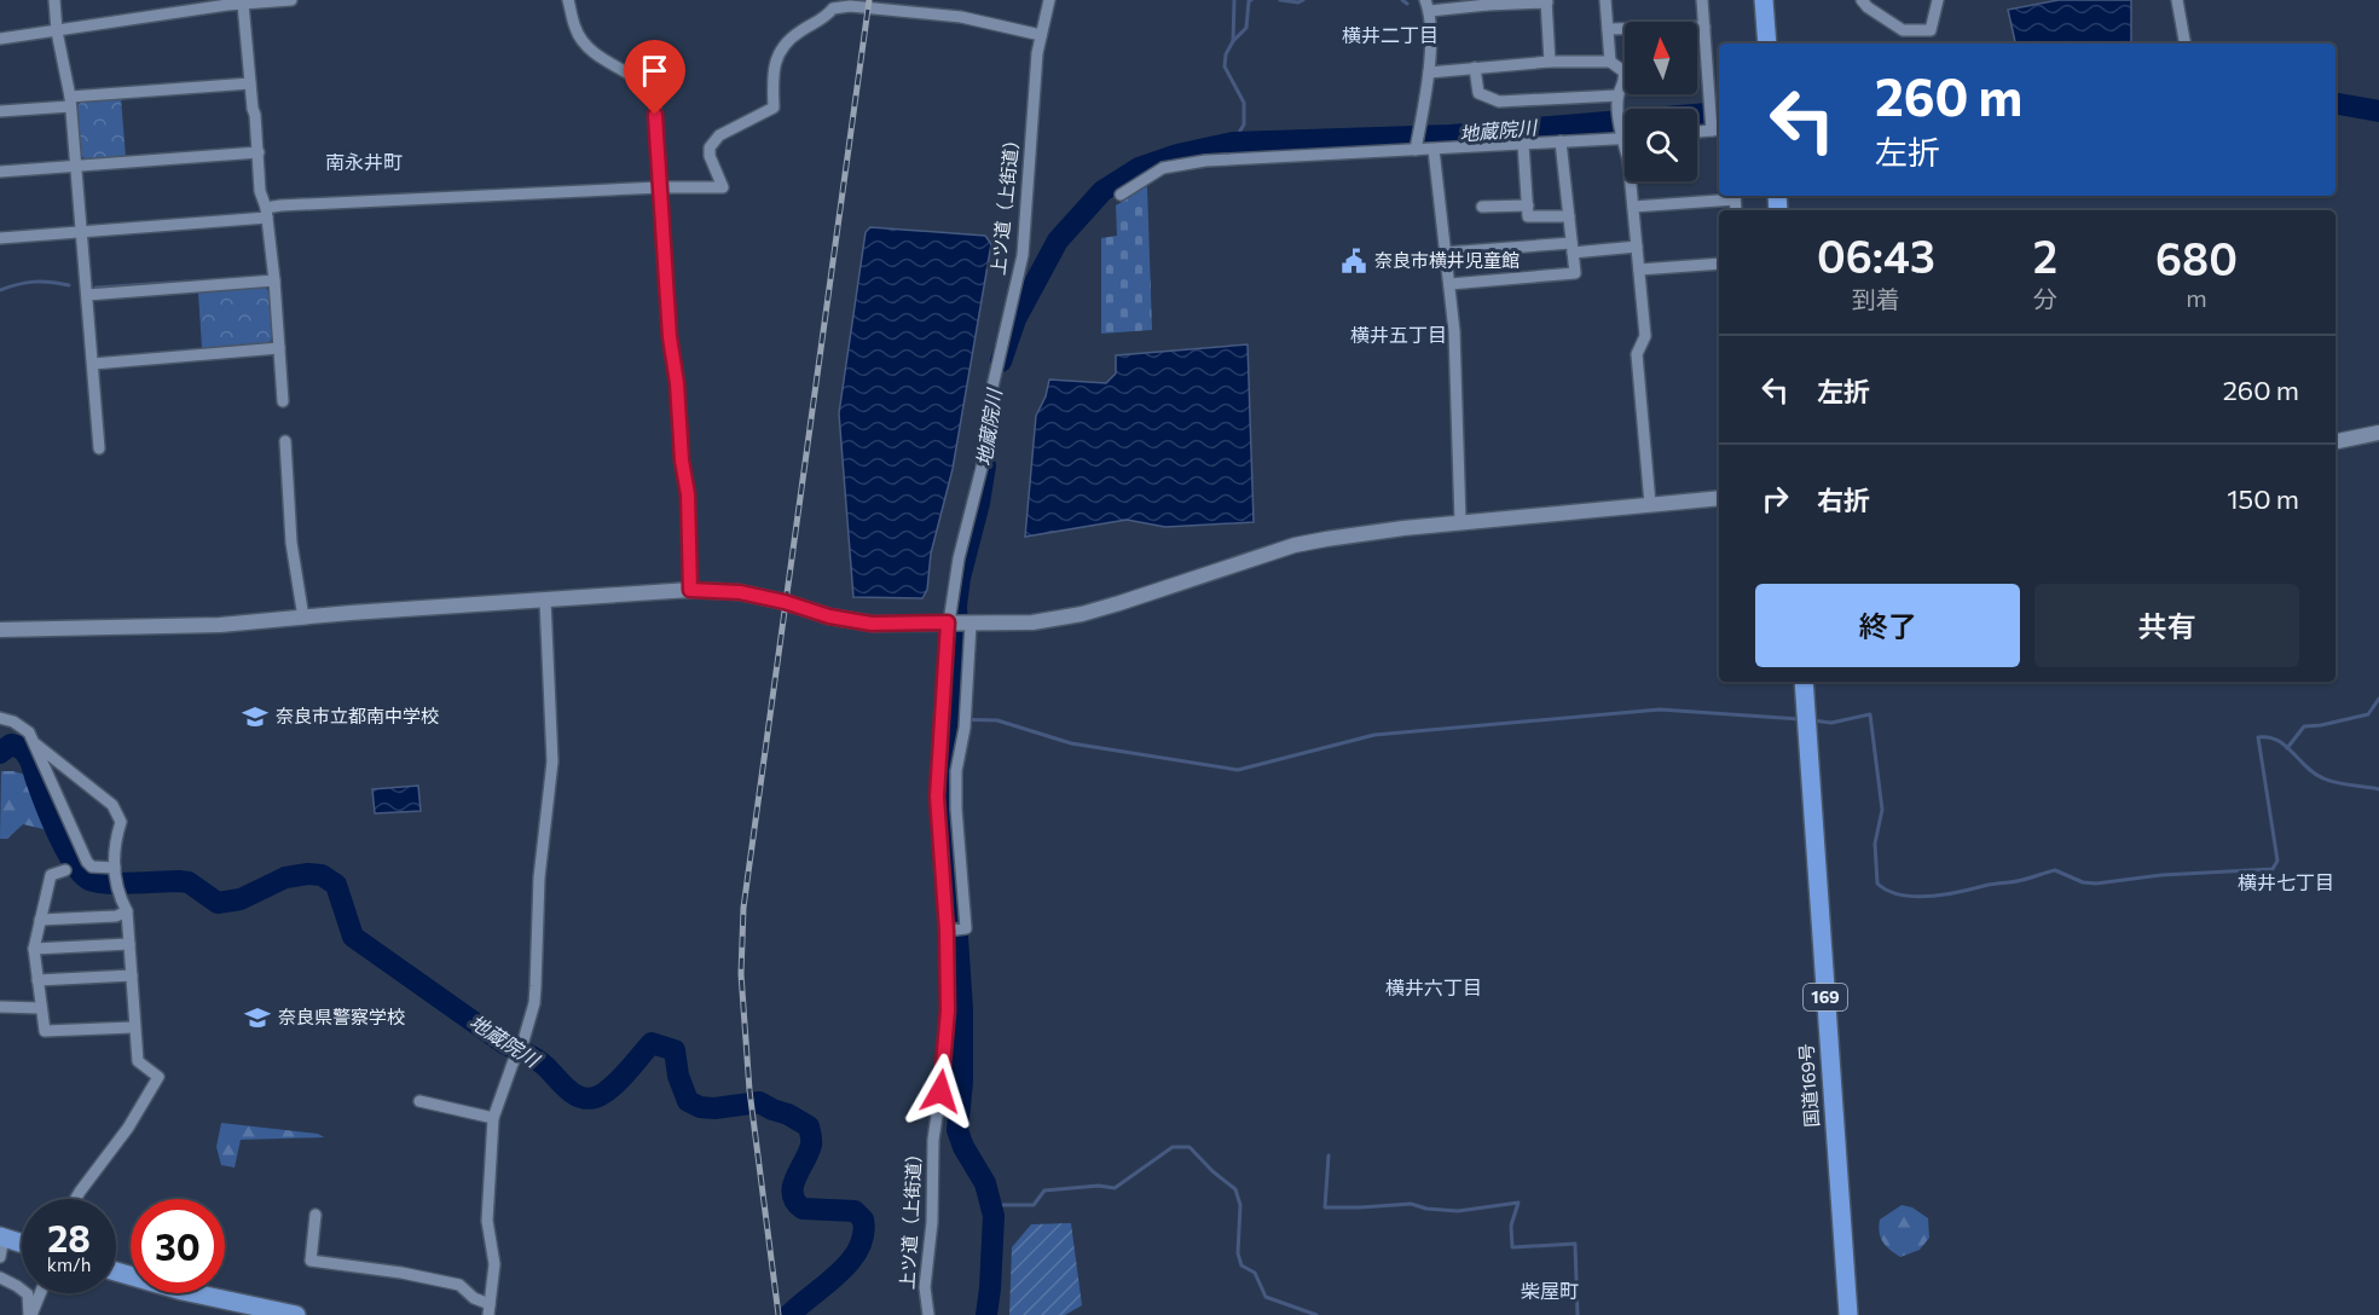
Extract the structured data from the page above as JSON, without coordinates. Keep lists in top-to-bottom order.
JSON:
{
  "streets": {
    "highway": ["169", "国道169号"],
    "street": ["上ツ道（上街道）"]
  },
  "districts": [
    "横井二丁目",
    "南永井町",
    "横井五丁目",
    "横井七丁目",
    "横井六丁目",
    "柴屋町"
  ],
  "water": ["地蔵院川"],
  "places": {
    "public building": ["奈良市横井児童館"],
    "school or university": ["奈良市立都南中学校", "奈良県警察学校"]
  },
  "north": "top",
  "page": {
    "turn": ["260 m", "左折"],
    "eta": [
      "06:43",
      "到着",
      "2",
      "分",
      "680",
      "m"
    ],
    "list": [
      {
        "name": "左折",
        "value": "260 m"
      },
      {
        "name": "右折",
        "value": "150 m"
      }
    ],
    "buttons": ["終了", "共有"],
    "speed": "28 km/h",
    "limit": "30"
  }
}
